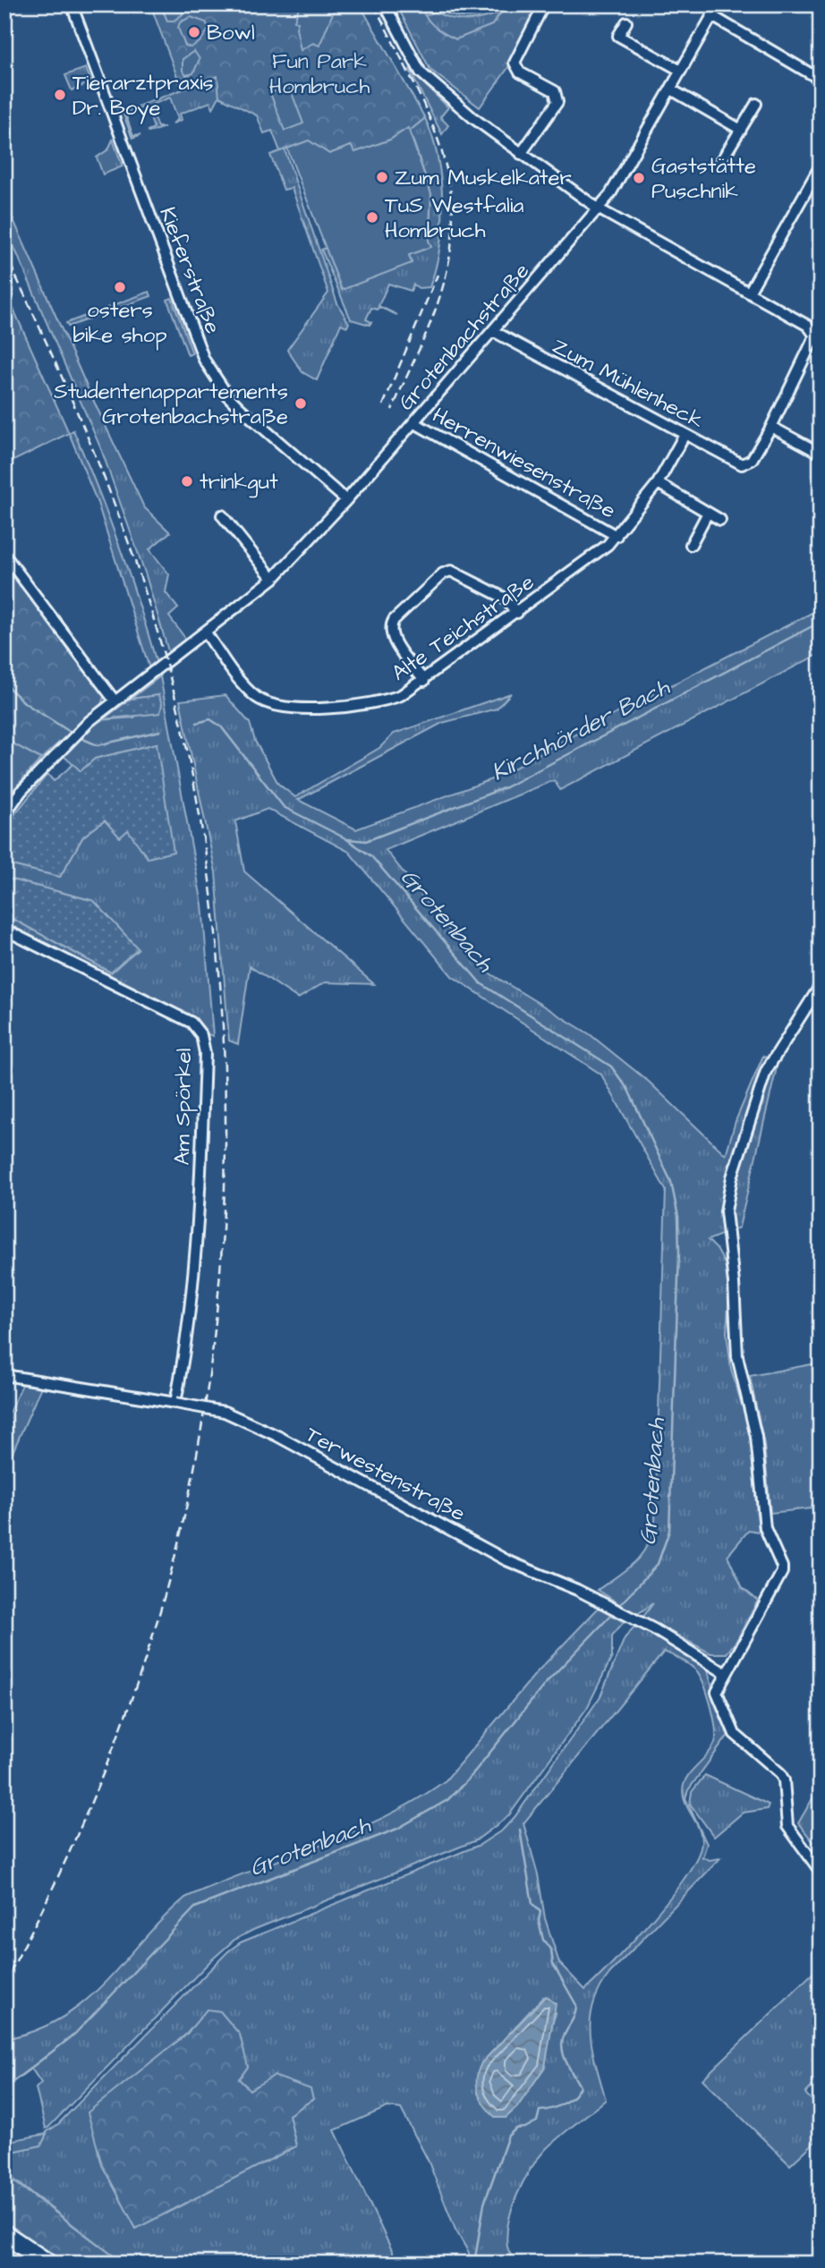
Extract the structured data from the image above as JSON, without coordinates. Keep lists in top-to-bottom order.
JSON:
{
  "streets": {
    "street": [
      "Kieferstraße",
      "Grotenbachstraße",
      "Zum Mühlenheck",
      "Herrenwiesenstraße",
      "Alte Teichstraße",
      "Am Spörkel",
      "Terwestenstraße"
    ]
  },
  "crossings": [
    ["Kieferstraße", "Grotenbachstraße"],
    ["Grotenbachstraße", "Zum Mühlenheck"],
    ["Grotenbachstraße", "Herrenwiesenstraße"],
    ["Grotenbachstraße", "Alte Teichstraße"],
    ["Zum Mühlenheck", "Alte Teichstraße"],
    ["Herrenwiesenstraße", "Alte Teichstraße"],
    ["Am Spörkel", "Terwestenstraße"]
  ],
  "water": ["Kirchhörder Bach", "Grotenbach"],
  "parks": ["Fun Park Hombruch"],
  "places": [
    "Bowl",
    "Tierarztpraxis Dr. Boye",
    "Zum Muskelkater",
    "Gaststätte Puschnik",
    "TuS Westfalia Hombruch",
    "osters bike shop",
    "Studentenappartements Grotenbachstraße",
    "trinkgut"
  ]
}
